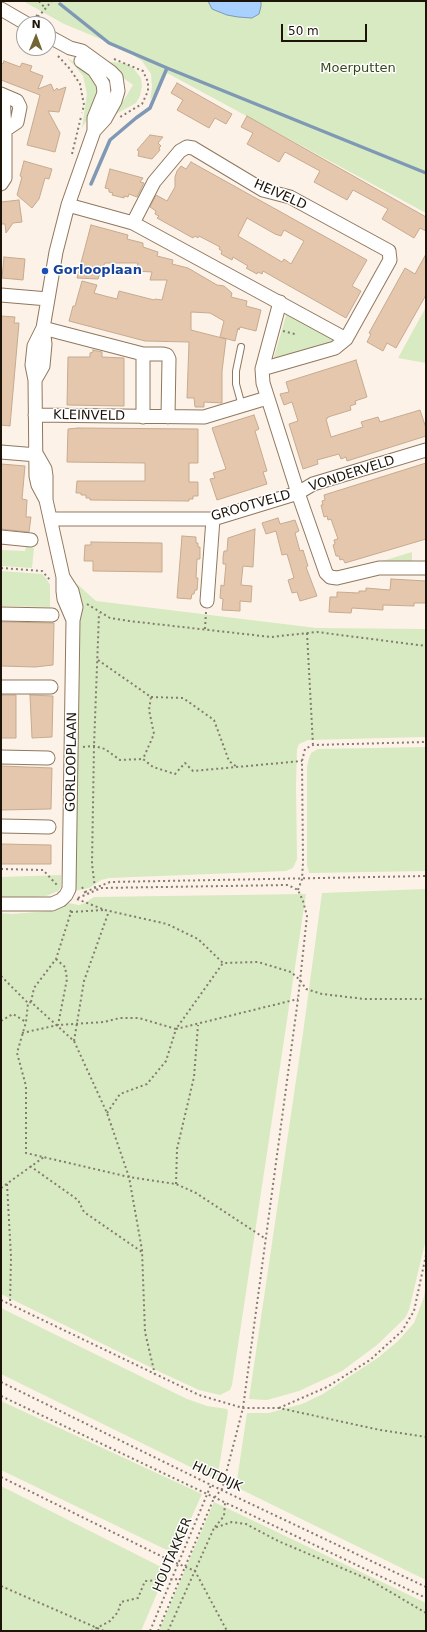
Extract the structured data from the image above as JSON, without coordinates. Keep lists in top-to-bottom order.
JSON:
{
  "streets": {
    "street": [
      "HEIVELD",
      "KLEINVELD",
      "VONDERVELD",
      "GROOTVELD",
      "GORLOOPLAAN"
    ],
    "path": ["HUTDIJK", "HOUTAKKER"]
  },
  "crossings": [
    ["KLEINVELD", "GROOTVELD"],
    ["KLEINVELD", "GORLOOPLAAN"],
    ["VONDERVELD", "GROOTVELD"],
    ["GROOTVELD", "GORLOOPLAAN"],
    ["HUTDIJK", "HOUTAKKER"]
  ],
  "parks": ["Moerputten"],
  "places": ["Gorlooplaan"],
  "scale_bar": "50 m",
  "north": "top"
}
